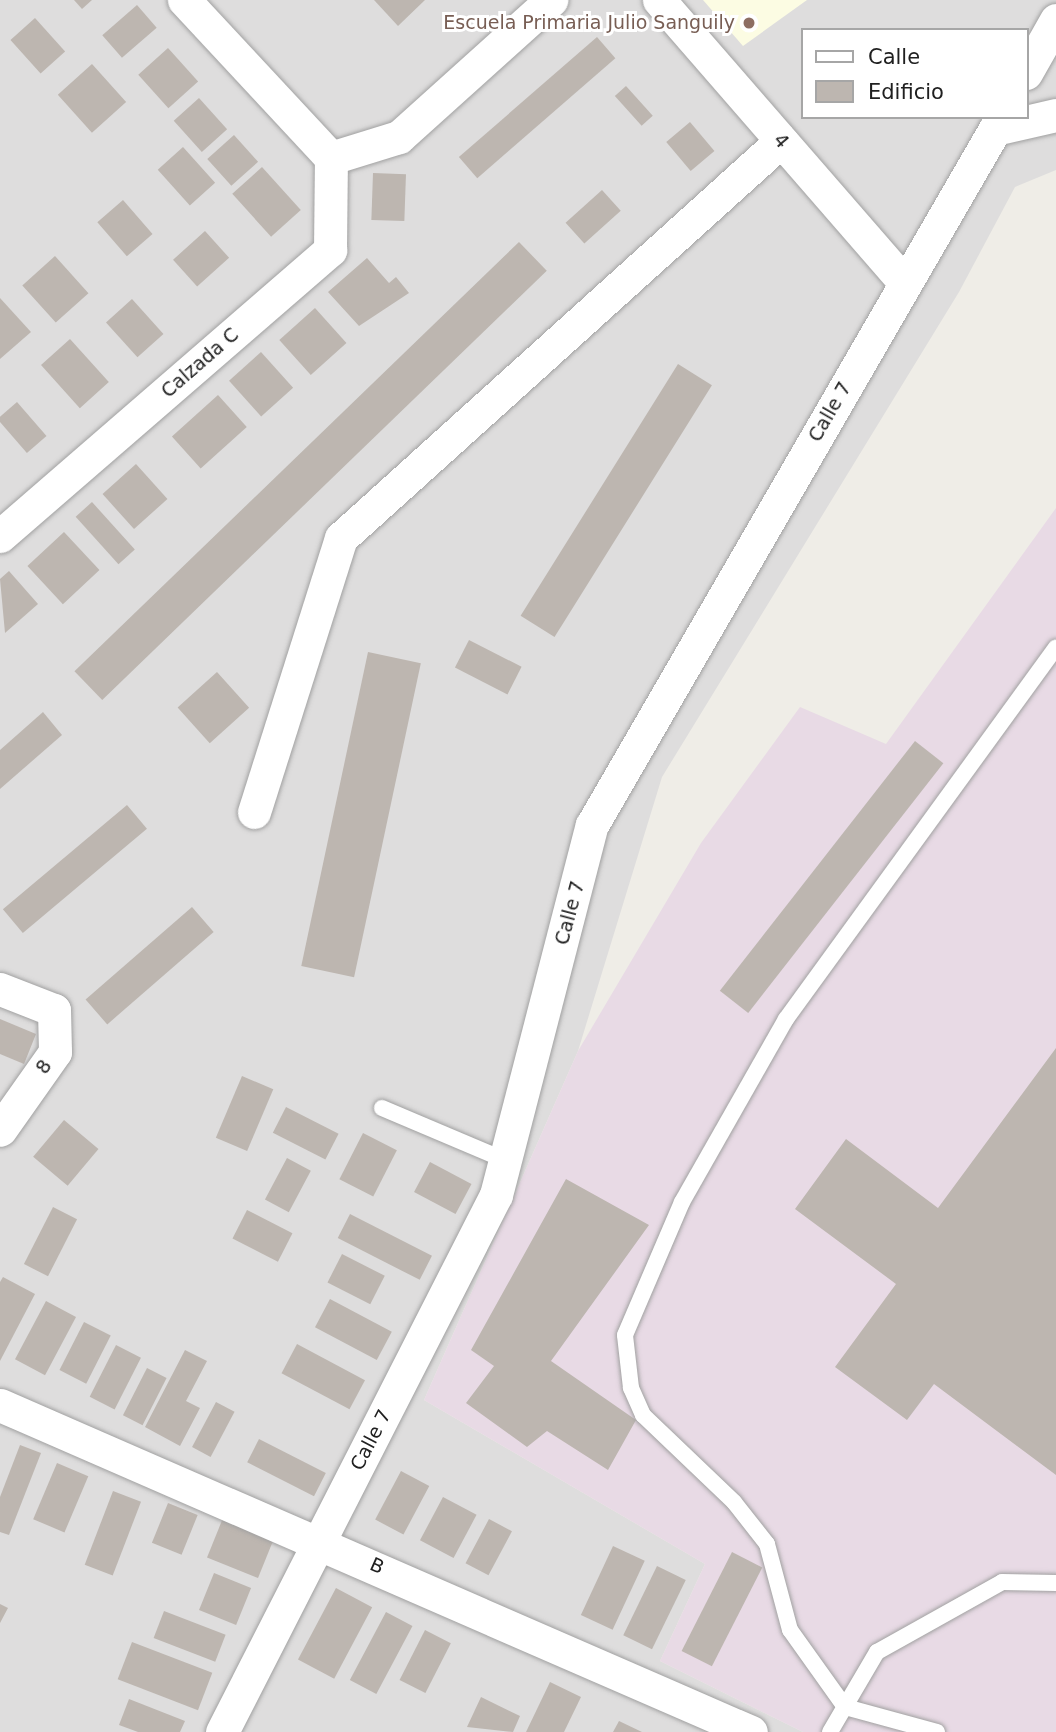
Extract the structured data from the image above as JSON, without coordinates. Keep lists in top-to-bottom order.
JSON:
{
  "streets": {
    "street": [
      "4",
      "Calzada C",
      "Calle 7",
      "8",
      "B"
    ]
  },
  "crossings": [
    ["4", "Calle 7"],
    ["Calle 7", "B"]
  ],
  "places": ["Escuela Primaria Julio Sanguily"],
  "legend": ["Calle", "Edificio"]
}
